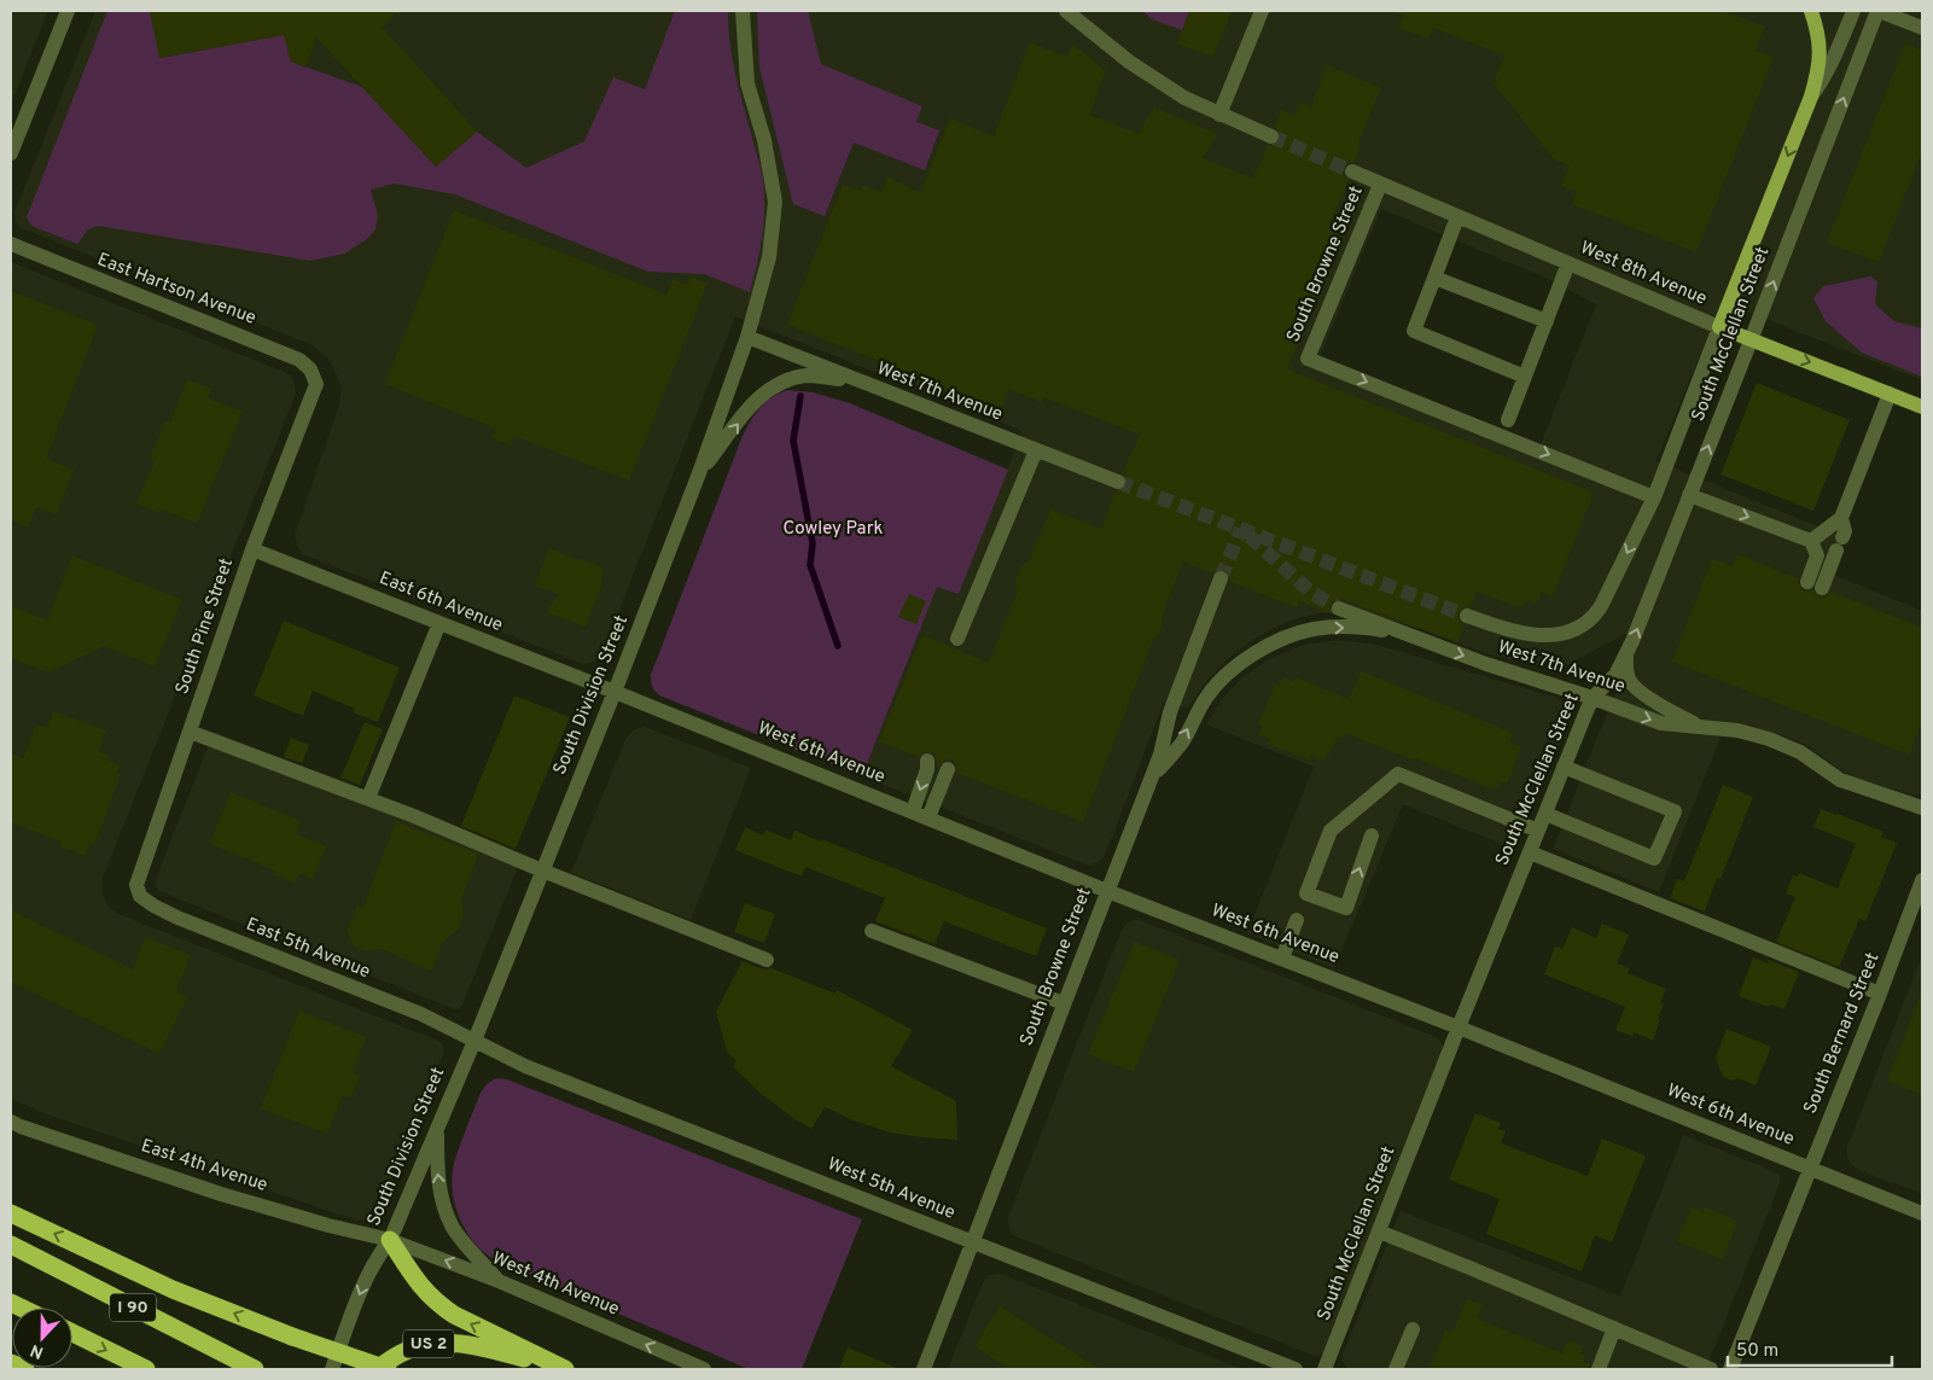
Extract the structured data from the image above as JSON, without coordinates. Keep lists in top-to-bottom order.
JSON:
{
  "streets": {
    "highway": ["I 90", "US 2"],
    "main road": ["West 8th Avenue", "South McClellan Street"],
    "street": [
      "South Browne Street",
      "East Hartson Avenue",
      "West 7th Avenue",
      "East 6th Avenue",
      "South Pine Street",
      "South Division Street",
      "West 6th Avenue",
      "East 5th Avenue",
      "South Bernard Street",
      "East 4th Avenue",
      "West 5th Avenue",
      "West 4th Avenue"
    ]
  },
  "crossings": [
    ["South Browne Street", "West 8th Avenue"],
    ["South Browne Street", "South McClellan Street"],
    ["South Browne Street", "West 7th Avenue"],
    ["South Browne Street", "West 6th Avenue"],
    ["South Browne Street", "West 5th Avenue"],
    ["West 8th Avenue", "South McClellan Street"],
    ["East Hartson Avenue", "South Pine Street"],
    ["South McClellan Street", "West 7th Avenue"],
    ["South McClellan Street", "West 6th Avenue"],
    ["West 7th Avenue", "South Division Street"],
    ["East 6th Avenue", "South Pine Street"],
    ["East 6th Avenue", "South Division Street"],
    ["East 6th Avenue", "West 6th Avenue"],
    ["South Pine Street", "East 5th Avenue"],
    ["South Division Street", "West 6th Avenue"],
    ["South Division Street", "East 5th Avenue"],
    ["South Division Street", "East 4th Avenue"],
    ["South Division Street", "West 5th Avenue"],
    ["South Division Street", "West 4th Avenue"],
    ["West 6th Avenue", "South Bernard Street"],
    ["East 5th Avenue", "West 5th Avenue"],
    ["East 4th Avenue", "West 4th Avenue"]
  ],
  "one_way": ["West 7th Avenue", "West 4th Avenue"],
  "parks": ["Cowley Park"],
  "scale_bar": "50 m",
  "north": "bottom"
}
